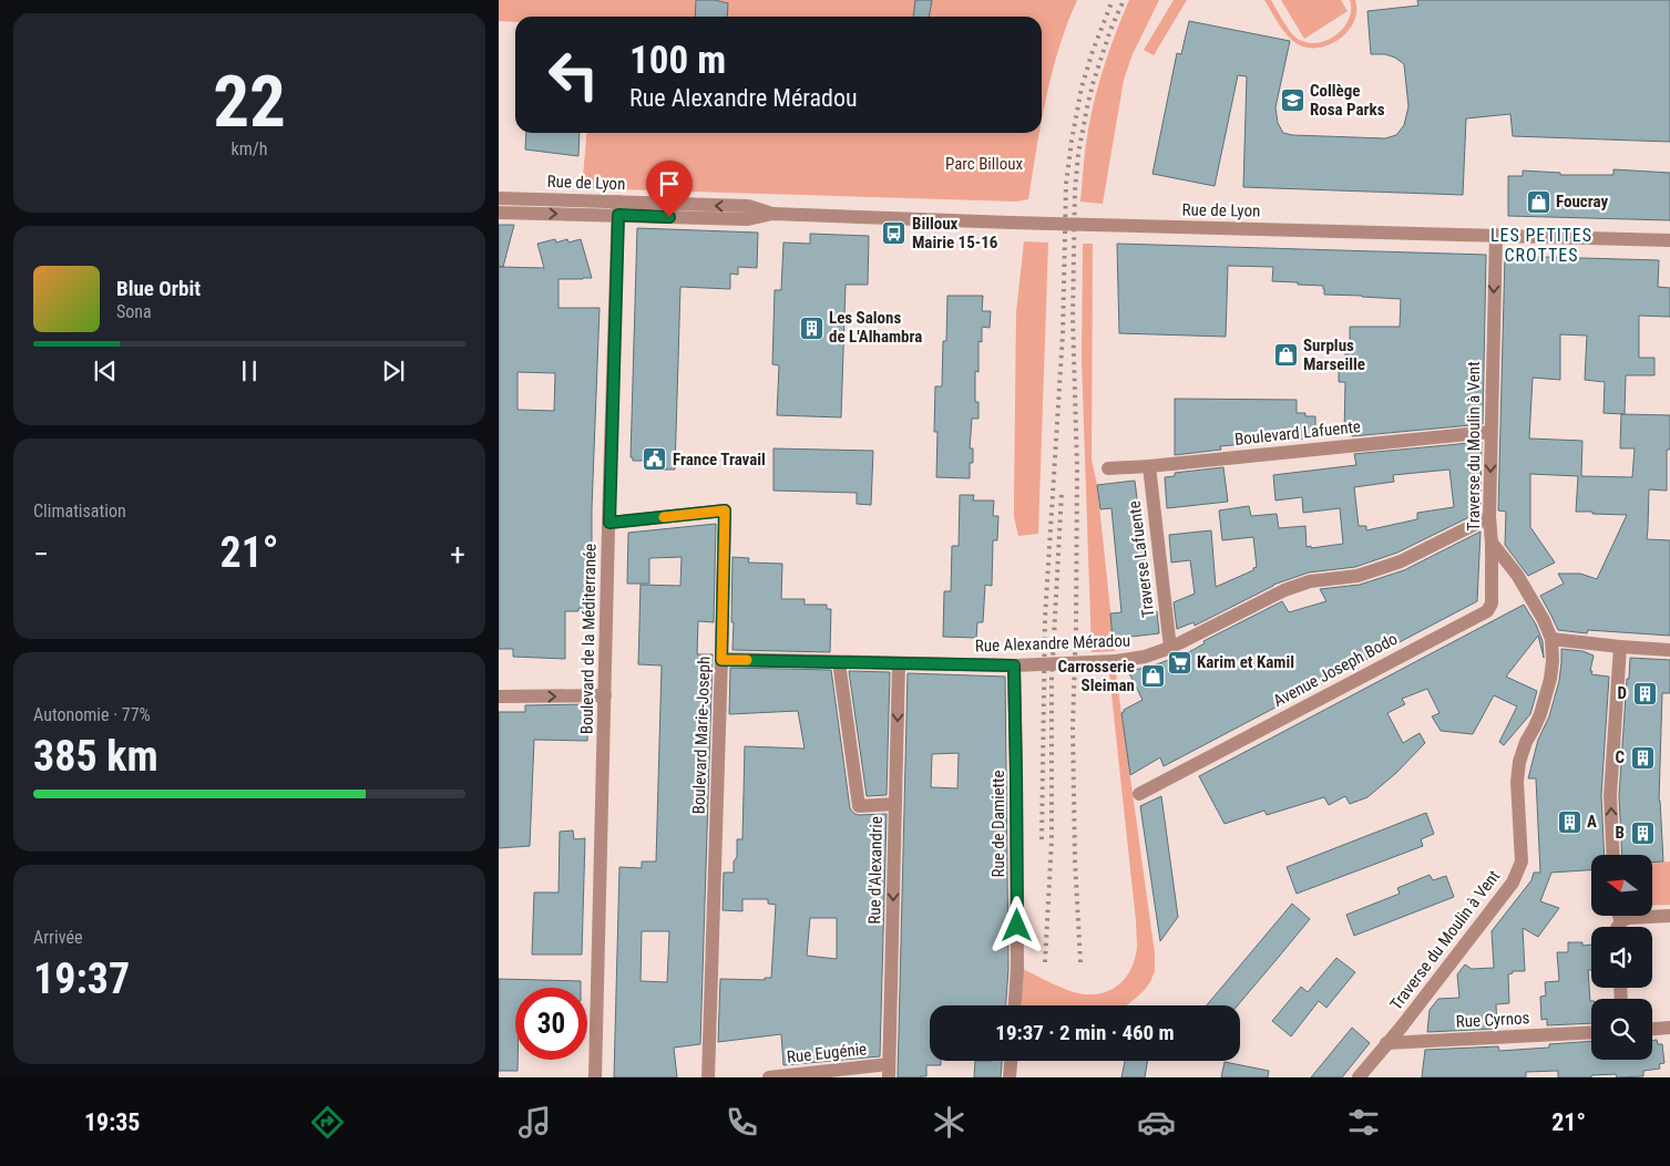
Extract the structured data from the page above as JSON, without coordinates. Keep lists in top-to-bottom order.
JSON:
{
  "streets": {
    "street": [
      "Rue de Lyon",
      "Boulevard Lafuente",
      "Traverse du Moulin à Vent",
      "Traverse Lafuente",
      "Boulevard de la Méditerranée",
      "Rue Alexandre Méradou",
      "Avenue Joseph Bodo",
      "Boulevard Marie-Joseph",
      "Rue de Damiette",
      "Rue d'Alexandrie",
      "Rue Cyrnos",
      "Rue Eugénie"
    ]
  },
  "crossings": [
    ["Rue de Lyon", "Traverse du Moulin à Vent"],
    ["Rue de Lyon", "Boulevard de la Méditerranée"],
    ["Boulevard Lafuente", "Traverse du Moulin à Vent"],
    ["Boulevard Lafuente", "Traverse Lafuente"],
    ["Traverse du Moulin à Vent", "Rue Alexandre Méradou"],
    ["Traverse du Moulin à Vent", "Avenue Joseph Bodo"],
    ["Traverse du Moulin à Vent", "Rue Cyrnos"],
    ["Traverse Lafuente", "Rue Alexandre Méradou"],
    ["Boulevard de la Méditerranée", "Boulevard Marie-Joseph"],
    ["Rue Alexandre Méradou", "Boulevard Marie-Joseph"],
    ["Rue Alexandre Méradou", "Rue de Damiette"],
    ["Rue Alexandre Méradou", "Rue d'Alexandrie"],
    ["Rue d'Alexandrie", "Rue Eugénie"]
  ],
  "one_way": ["Rue d'Alexandrie"],
  "districts": ["LES PETITES CROTTES"],
  "parks": ["Parc Billoux"],
  "places": {
    "school or university": ["Collège Rosa Parks"],
    "shop": ["Foucray", "Surplus Marseille", "Carrosserie Sleiman"],
    "bus stop": ["Billoux Mairie 15-16"],
    "building": [
      "Les Salons de L'Alhambra",
      "D",
      "C",
      "A",
      "B"
    ],
    "public building": ["France Travail"],
    "supermarket": ["Karim et Kamil"]
  },
  "north": "left",
  "page": {
    "tile": [
      ["22", "km/h"],
      "Climatisation",
      ["Autonomie · 77%", "385 km"],
      ["Arrivée", "19:37"]
    ],
    "turn": ["100 m", "Rue Alexandre Méradou"],
    "song": ["Blue Orbit", "Sona"],
    "heat": ["−", "21°", "+"],
    "limit": "30",
    "trip": "19:37 · 2 min · 460 m",
    "tabs": ["19:35", "21°"]
  }
}
